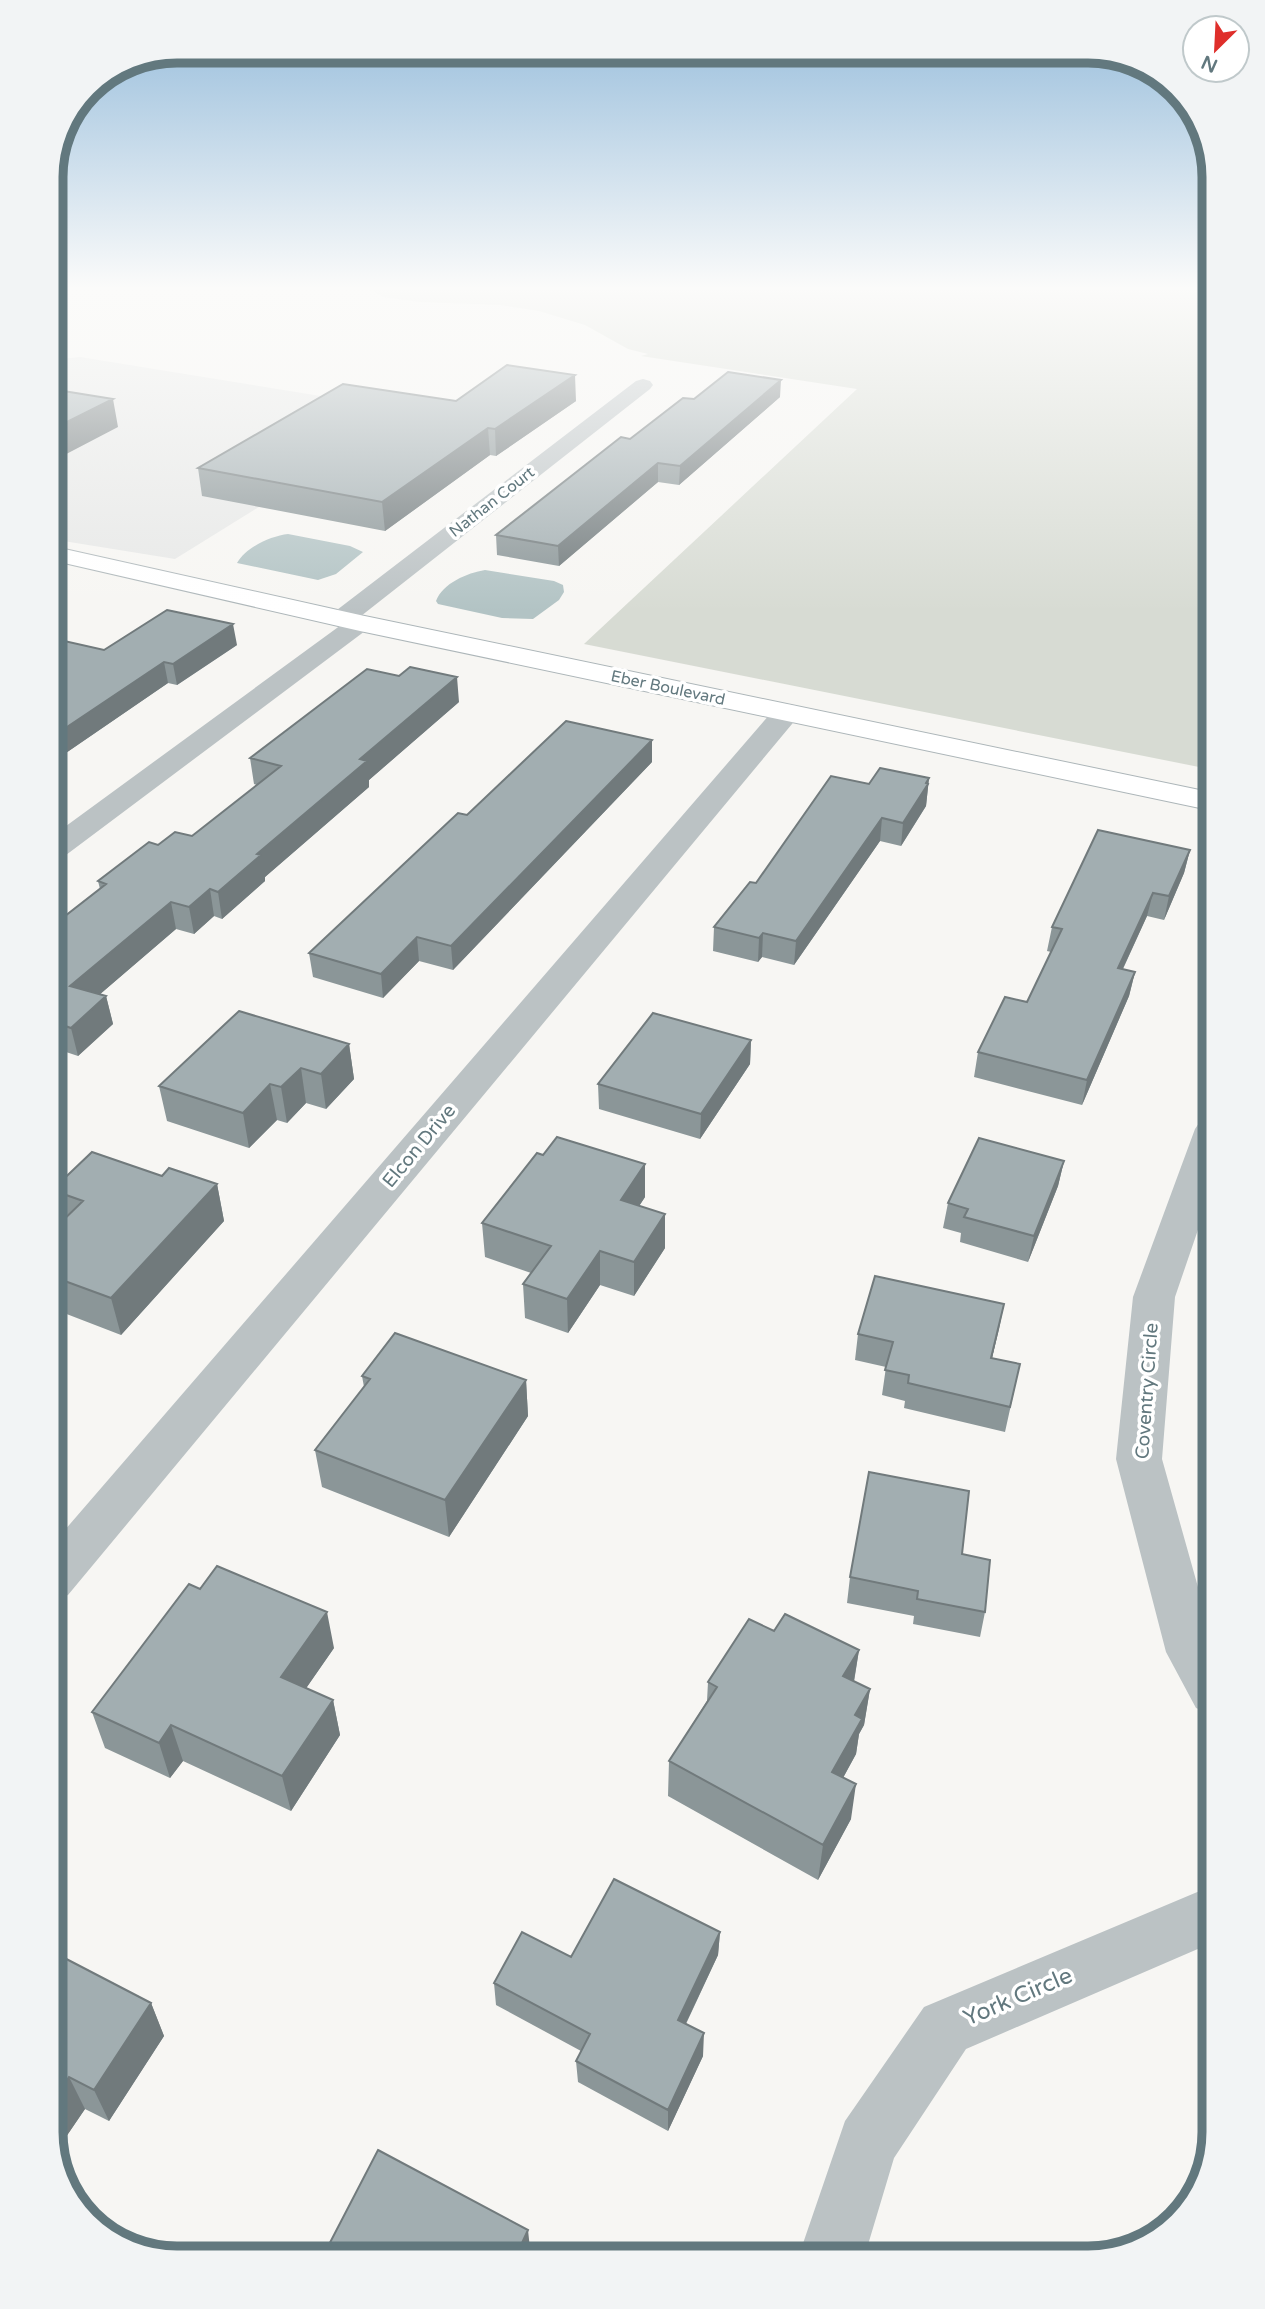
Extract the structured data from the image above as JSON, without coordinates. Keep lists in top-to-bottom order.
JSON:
{
  "streets": {
    "street": [
      "Nathan Court",
      "Eber Boulevard",
      "Elcon Drive",
      "Coventry Circle",
      "York Circle"
    ]
  },
  "crossings": [
    ["Nathan Court", "Eber Boulevard"],
    ["Eber Boulevard", "Elcon Drive"]
  ],
  "north": "bottom left"
}
